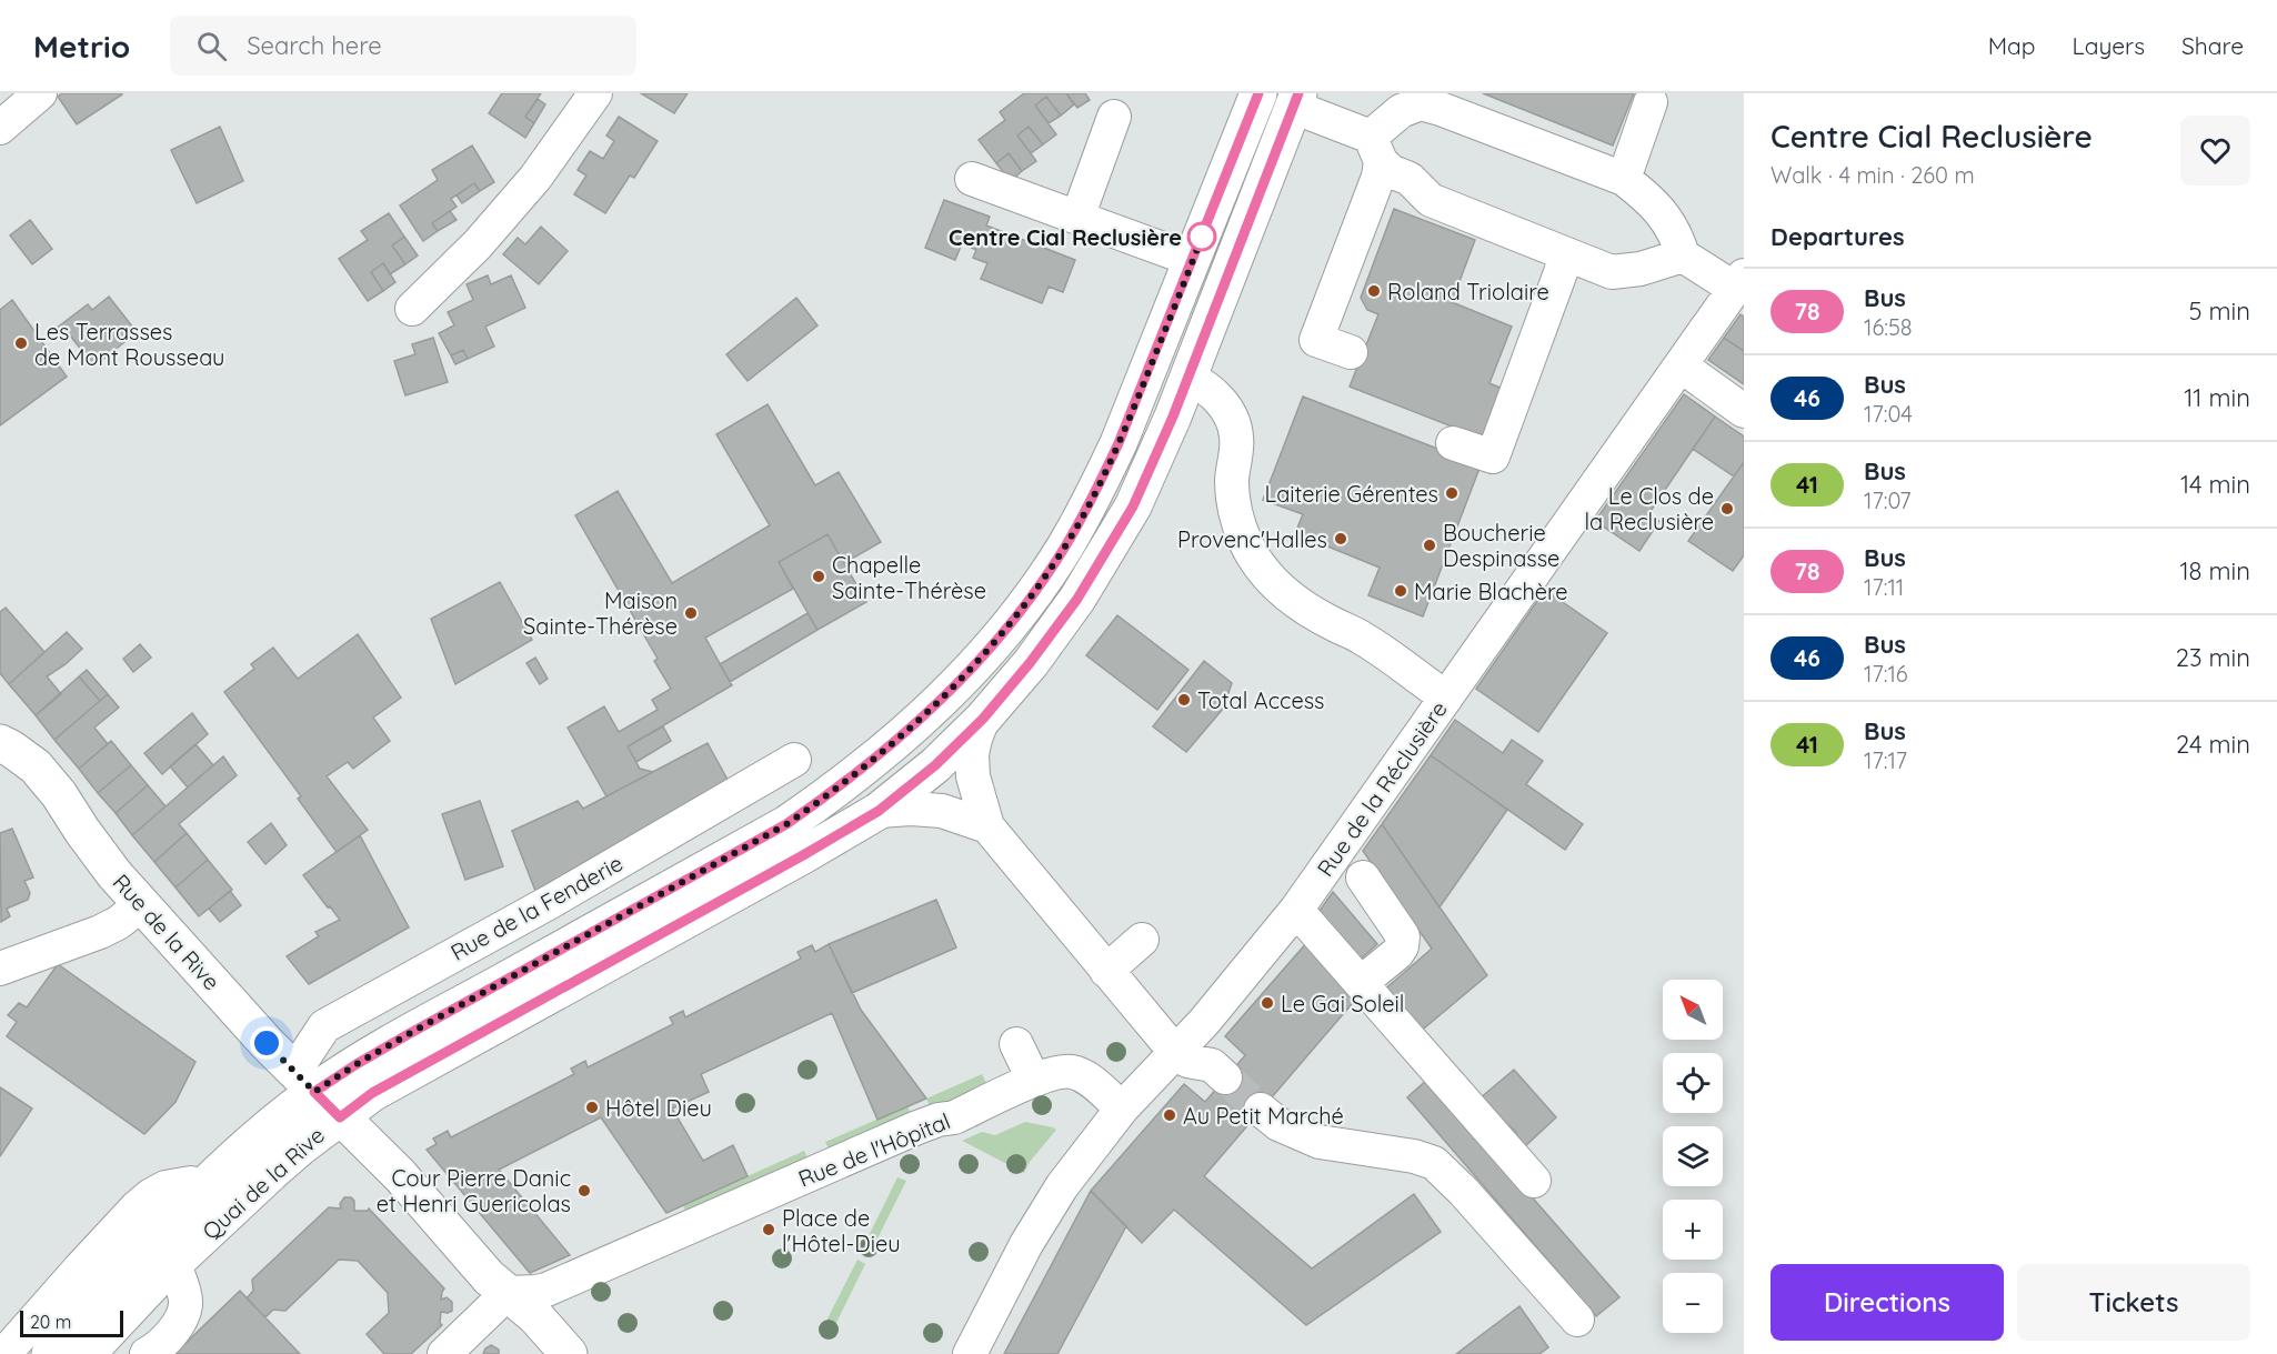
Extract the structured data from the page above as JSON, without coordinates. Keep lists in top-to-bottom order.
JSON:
{
  "streets": {
    "main road": ["Rue de la Rive", "Quai de la Rive"],
    "street": ["Rue de la Réclusière", "Rue de la Fenderie", "Rue de l'Hôpital"]
  },
  "crossings": [
    ["Rue de la Réclusière", "Rue de l'Hôpital"],
    ["Rue de la Fenderie", "Rue de la Rive"],
    ["Rue de la Fenderie", "Quai de la Rive"],
    ["Rue de la Rive", "Rue de l'Hôpital"],
    ["Rue de la Rive", "Quai de la Rive"]
  ],
  "places": [
    "Centre Cial Reclusière",
    "Roland Triolaire",
    "Les Terrasses de Mont Rousseau",
    "Laiterie Gérentes",
    "Le Clos de la Reclusière",
    "Provenc'Halles",
    "Boucherie Despinasse",
    "Chapelle Sainte-Thérèse",
    "Marie Blachère",
    "Maison Sainte-Thérèse",
    "Total Access",
    "Le Gai Soleil",
    "Hôtel Dieu",
    "Au Petit Marché",
    "Cour Pierre Danic et Henri Guericolas",
    "Place de l'Hôtel-Dieu"
  ],
  "lines": ["bus line 78"],
  "scale_bar": "20 m",
  "north": "top left",
  "page": {
    "header": "Metrio",
    "search": "Search here",
    "nav": ["Map", "Layers", "Share"],
    "heading": [
      ["Centre Cial Reclusière", "Walk · 4 min · 260 m"],
      "Departures"
    ],
    "list": [
      {
        "mark": "78",
        "name": "Bus",
        "note": "16:58",
        "value": "5 min"
      },
      {
        "mark": "46",
        "name": "Bus",
        "note": "17:04",
        "value": "11 min"
      },
      {
        "mark": "41",
        "name": "Bus",
        "note": "17:07",
        "value": "14 min"
      },
      {
        "mark": "78",
        "name": "Bus",
        "note": "17:11",
        "value": "18 min"
      },
      {
        "mark": "46",
        "name": "Bus",
        "note": "17:16",
        "value": "23 min"
      },
      {
        "mark": "41",
        "name": "Bus",
        "note": "17:17",
        "value": "24 min"
      }
    ],
    "map_buttons": ["+", "−"],
    "buttons": ["Directions", "Tickets"],
    "scale": "20 m"
  }
}
